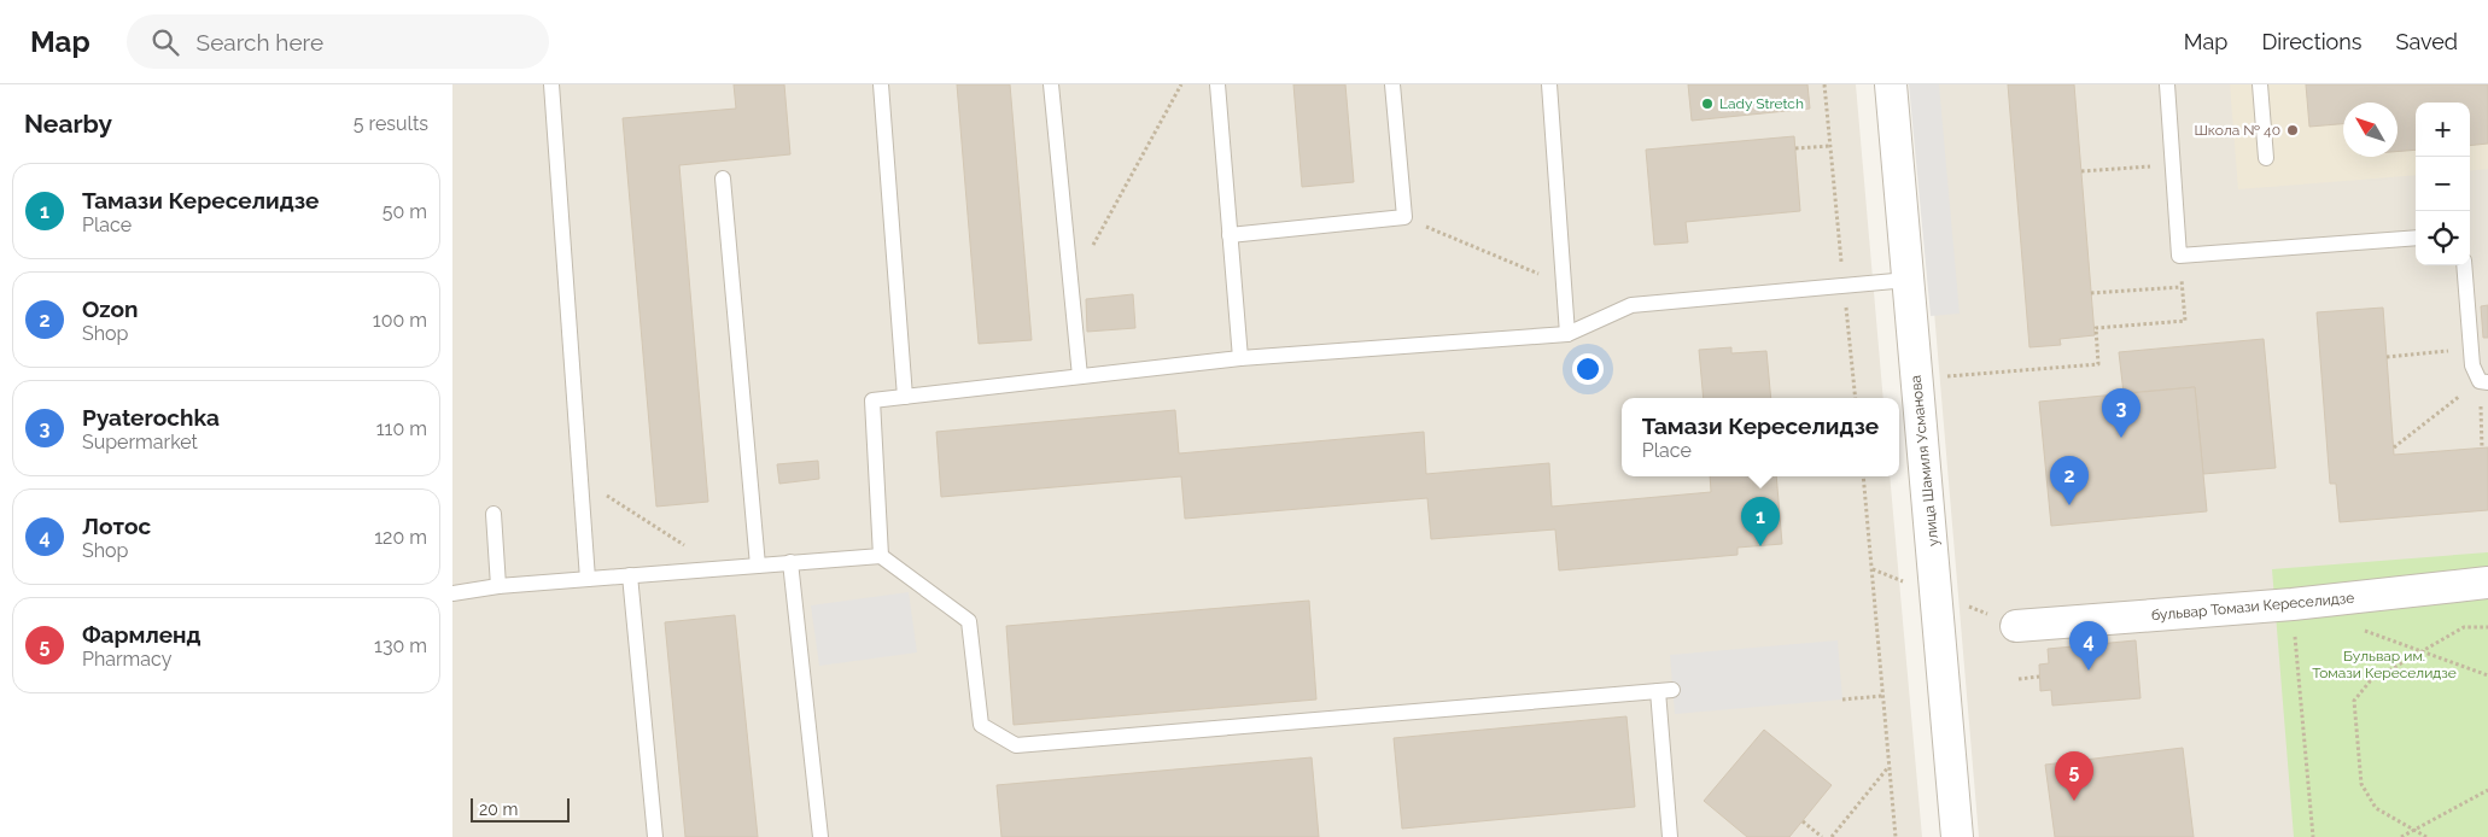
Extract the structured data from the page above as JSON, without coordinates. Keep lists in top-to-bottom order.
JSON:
{
  "streets": {
    "street": ["улица Шамиля Усманова", "бульвар Томази Кереселидзе"]
  },
  "parks": ["Бульвар им. Томази Кереселидзе"],
  "places": ["Lady Stretch", "Школа № 40"],
  "scale_bar": "20 m",
  "north": "top left",
  "page": {
    "header": "Map",
    "search": "Search here",
    "nav": ["Map", "Directions", "Saved"],
    "heading": ["Nearby", "5 results"],
    "map_buttons": ["+", "−"],
    "list": [
      {
        "mark": "1",
        "name": "Тамази Кереселидзе",
        "note": "Place",
        "value": "50 m"
      },
      {
        "mark": "2",
        "name": "Ozon",
        "note": "Shop",
        "value": "100 m"
      },
      {
        "mark": "3",
        "name": "Pyaterochka",
        "note": "Supermarket",
        "value": "110 m"
      },
      {
        "mark": "4",
        "name": "Лотос",
        "note": "Shop",
        "value": "120 m"
      },
      {
        "mark": "5",
        "name": "Фармленд",
        "note": "Pharmacy",
        "value": "130 m"
      }
    ],
    "pins": [
      "3",
      "2",
      "1",
      "4",
      "5"
    ],
    "popup": ["Тамази Кереселидзе", "Place"],
    "scale": "20 m"
  }
}
